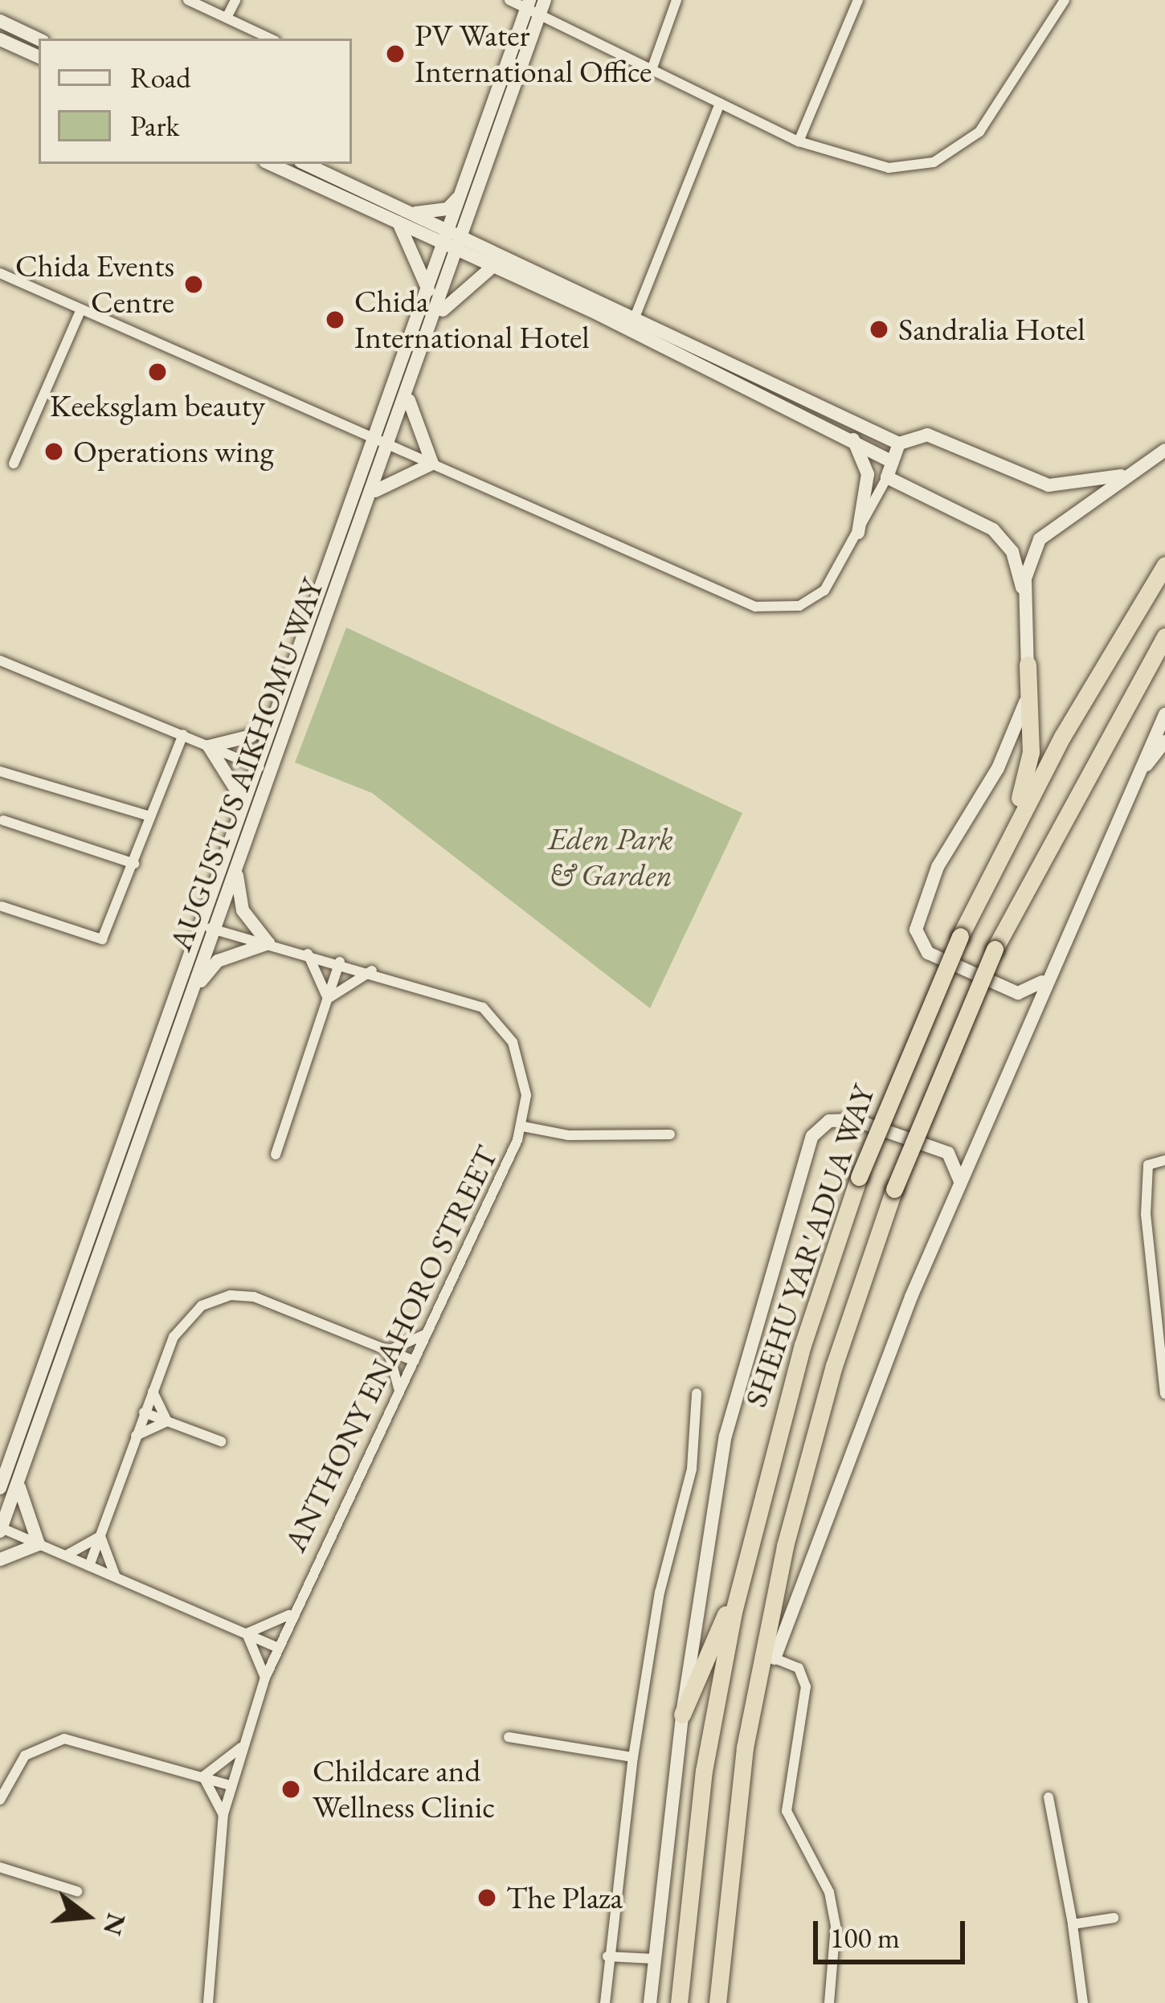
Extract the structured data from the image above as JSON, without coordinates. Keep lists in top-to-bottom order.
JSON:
{
  "streets": {
    "highway": ["SHEHU YAR'ADUA WAY"],
    "street": ["AUGUSTUS AIKHOMU WAY", "ANTHONY ENAHORO STREET"]
  },
  "crossings": [
    ["AUGUSTUS AIKHOMU WAY", "ANTHONY ENAHORO STREET"]
  ],
  "parks": ["Eden Park & Garden"],
  "places": [
    "PV Water International Office",
    "Chida Events Centre",
    "Chida International Hotel",
    "Sandralia Hotel",
    "Keeksglam beauty",
    "Operations wing",
    "Childcare and Wellness Clinic",
    "The Plaza"
  ],
  "legend": ["Road", "Park"],
  "scale_bar": "100 m",
  "north": "right"
}
